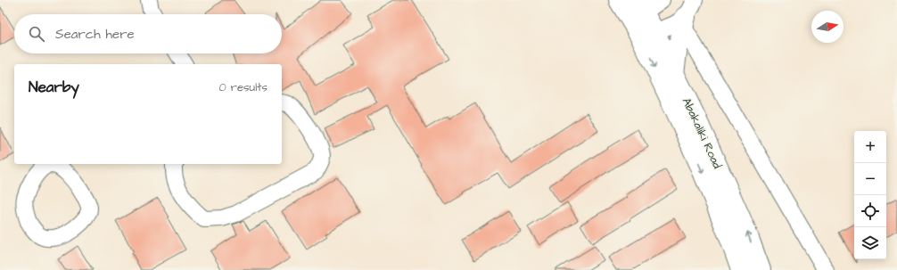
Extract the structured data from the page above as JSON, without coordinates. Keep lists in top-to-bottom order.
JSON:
{
  "streets": {
    "main road": ["Abakaliki Road"]
  },
  "north": "right",
  "page": {
    "search": "Search here",
    "heading": ["Nearby", "0 results"],
    "map_buttons": ["+", "−"]
  }
}
